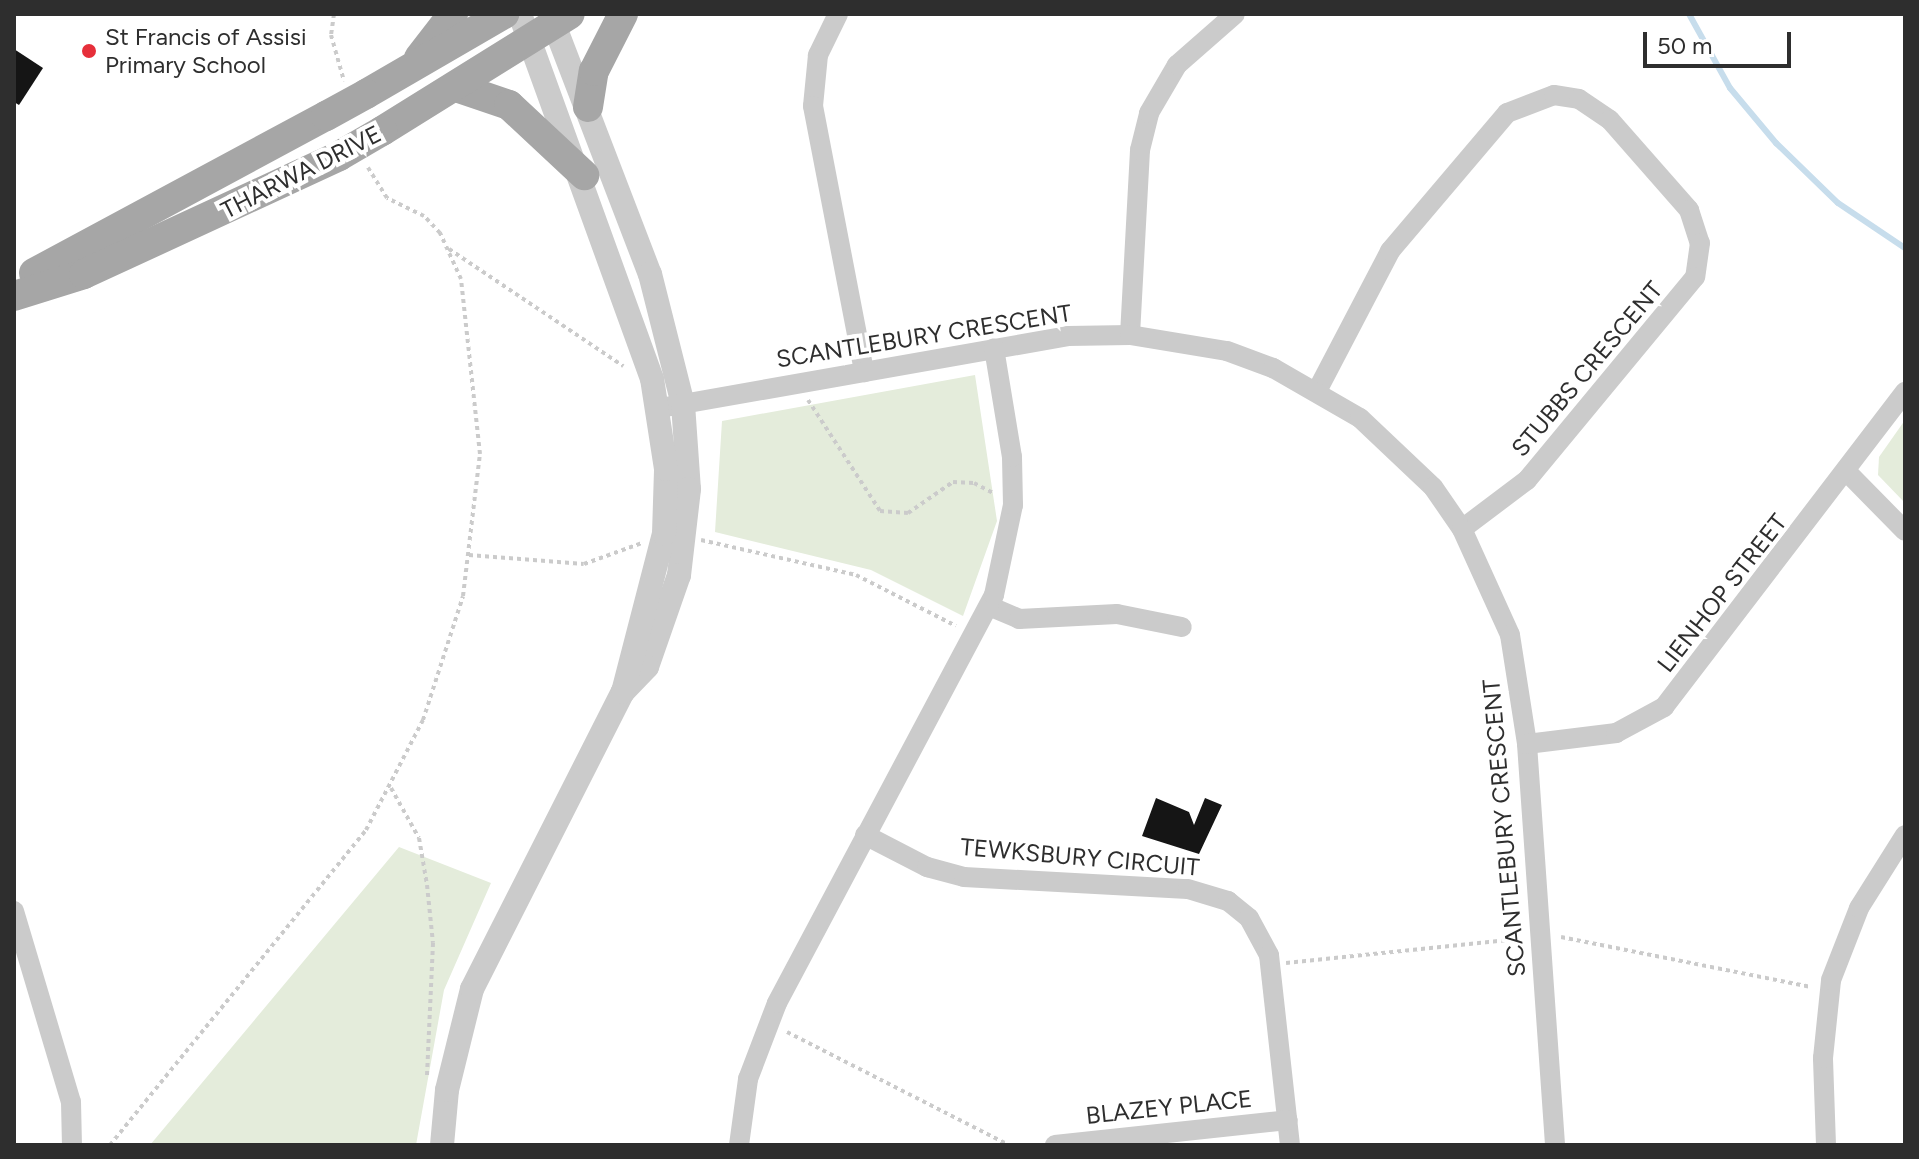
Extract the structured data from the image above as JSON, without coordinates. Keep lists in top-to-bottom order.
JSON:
{
  "streets": {
    "main road": ["THARWA DRIVE"],
    "street": [
      "SCANTLEBURY CRESCENT",
      "STUBBS CRESCENT",
      "LIENHOP STREET",
      "TEWKSBURY CIRCUIT",
      "BLAZEY PLACE"
    ]
  },
  "crossings": [
    ["SCANTLEBURY CRESCENT", "STUBBS CRESCENT"],
    ["SCANTLEBURY CRESCENT", "LIENHOP STREET"],
    ["TEWKSBURY CIRCUIT", "BLAZEY PLACE"]
  ],
  "places": ["St Francis of Assisi Primary School"],
  "scale_bar": "50 m"
}
